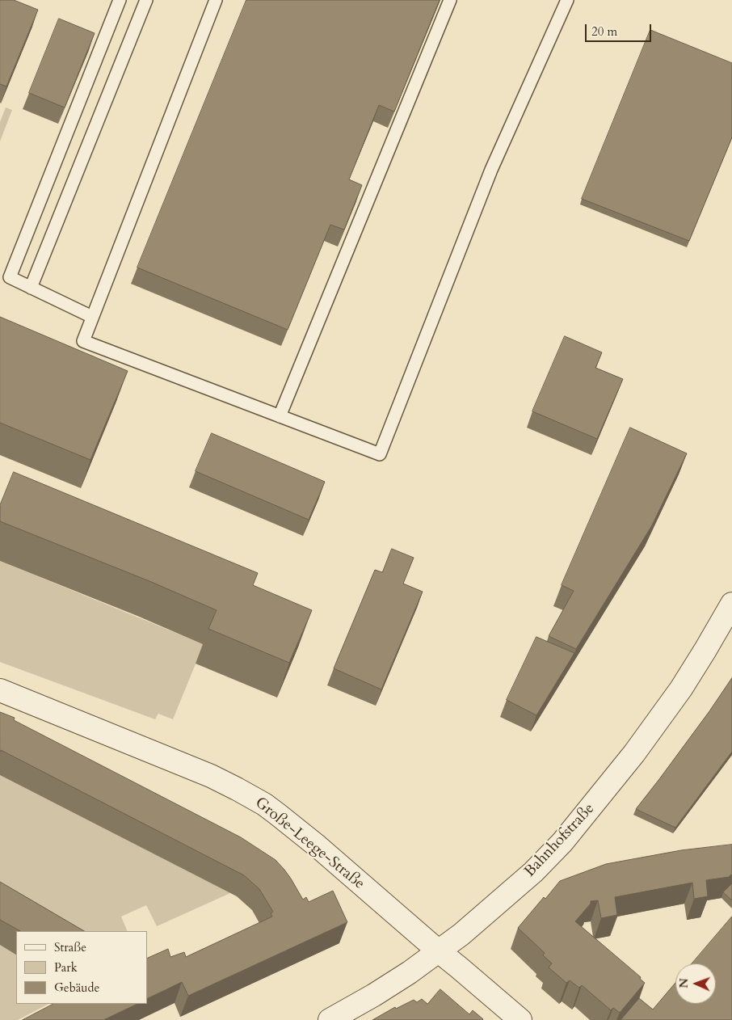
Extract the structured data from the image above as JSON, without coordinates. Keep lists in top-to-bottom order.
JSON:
{
  "streets": {
    "street": ["Bahnhofstraße", "Große-Leege-Straße"]
  },
  "crossings": [
    ["Bahnhofstraße", "Große-Leege-Straße"]
  ],
  "legend": ["Straße", "Park", "Gebäude"],
  "scale_bar": "20 m",
  "north": "left"
}
